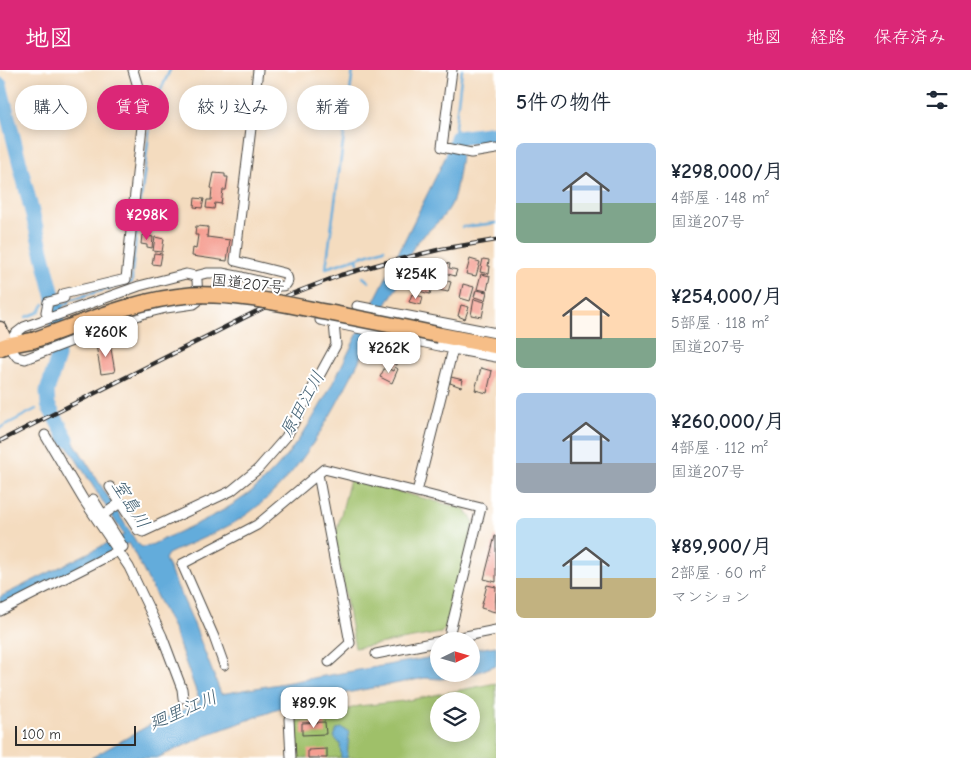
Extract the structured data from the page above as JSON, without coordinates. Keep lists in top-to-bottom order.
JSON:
{
  "streets": {
    "highway": ["国道207号"]
  },
  "water": ["原田江川", "室島川", "廻里江川"],
  "scale_bar": "100 m",
  "north": "right",
  "page": {
    "header": "地図",
    "nav": ["地図", "経路", "保存済み"],
    "heading": "5件の物件",
    "chip": [
      "購入",
      "賃貸",
      "絞り込み",
      "新着"
    ],
    "list": [
      {
        "name": "¥298,000/月",
        "note": "4部屋 · 148 m² · 国道207号"
      },
      {
        "name": "¥254,000/月",
        "note": "5部屋 · 118 m² · 国道207号"
      },
      {
        "name": "¥260,000/月",
        "note": "4部屋 · 112 m² · 国道207号"
      },
      {
        "name": "¥89,900/月",
        "note": "2部屋 · 60 m² · マンション"
      }
    ],
    "price": [
      "¥298K",
      "¥254K",
      "¥260K",
      "¥262K",
      "¥89.9K"
    ],
    "scale": "100 m"
  }
}
